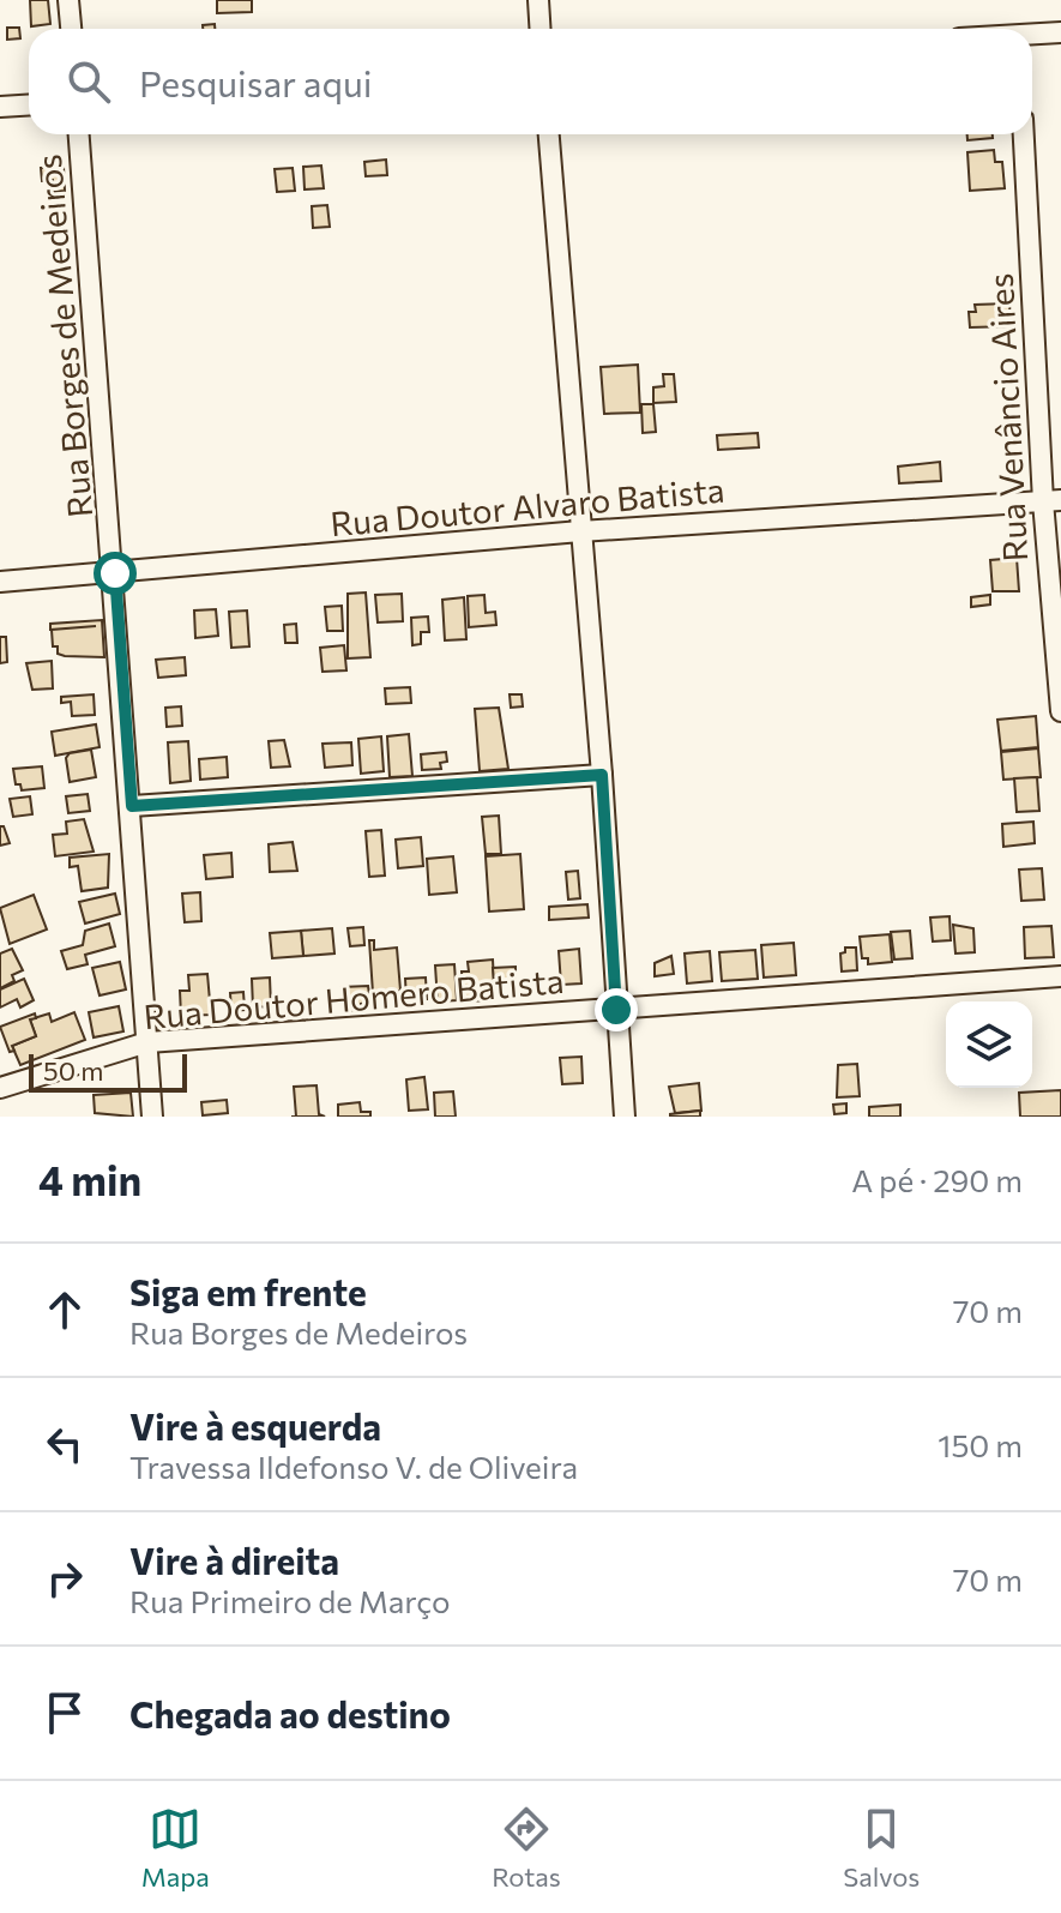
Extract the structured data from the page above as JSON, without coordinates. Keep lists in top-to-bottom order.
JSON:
{
  "streets": {
    "street": [
      "Rua Borges de Medeiros",
      "Rua Venâncio Aires",
      "Rua Doutor Alvaro Batista",
      "Rua Doutor Homero Batista"
    ]
  },
  "crossings": [
    ["Rua Borges de Medeiros", "Rua Doutor Alvaro Batista"],
    ["Rua Borges de Medeiros", "Rua Doutor Homero Batista"],
    ["Rua Venâncio Aires", "Rua Doutor Alvaro Batista"]
  ],
  "scale_bar": "50 m",
  "page": {
    "search": "Pesquisar aqui",
    "scale": "50 m",
    "heading": ["4 min", "A pé · 290 m"],
    "list": [
      ["Siga em frente", "Rua Borges de Medeiros", "70 m"],
      ["Vire à esquerda", "Travessa Ildefonso V. de Oliveira", "150 m"],
      ["Vire à direita", "Rua Primeiro de Março", "70 m"],
      "Chegada ao destino"
    ],
    "nav": ["Mapa", "Rotas", "Salvos"]
  }
}
